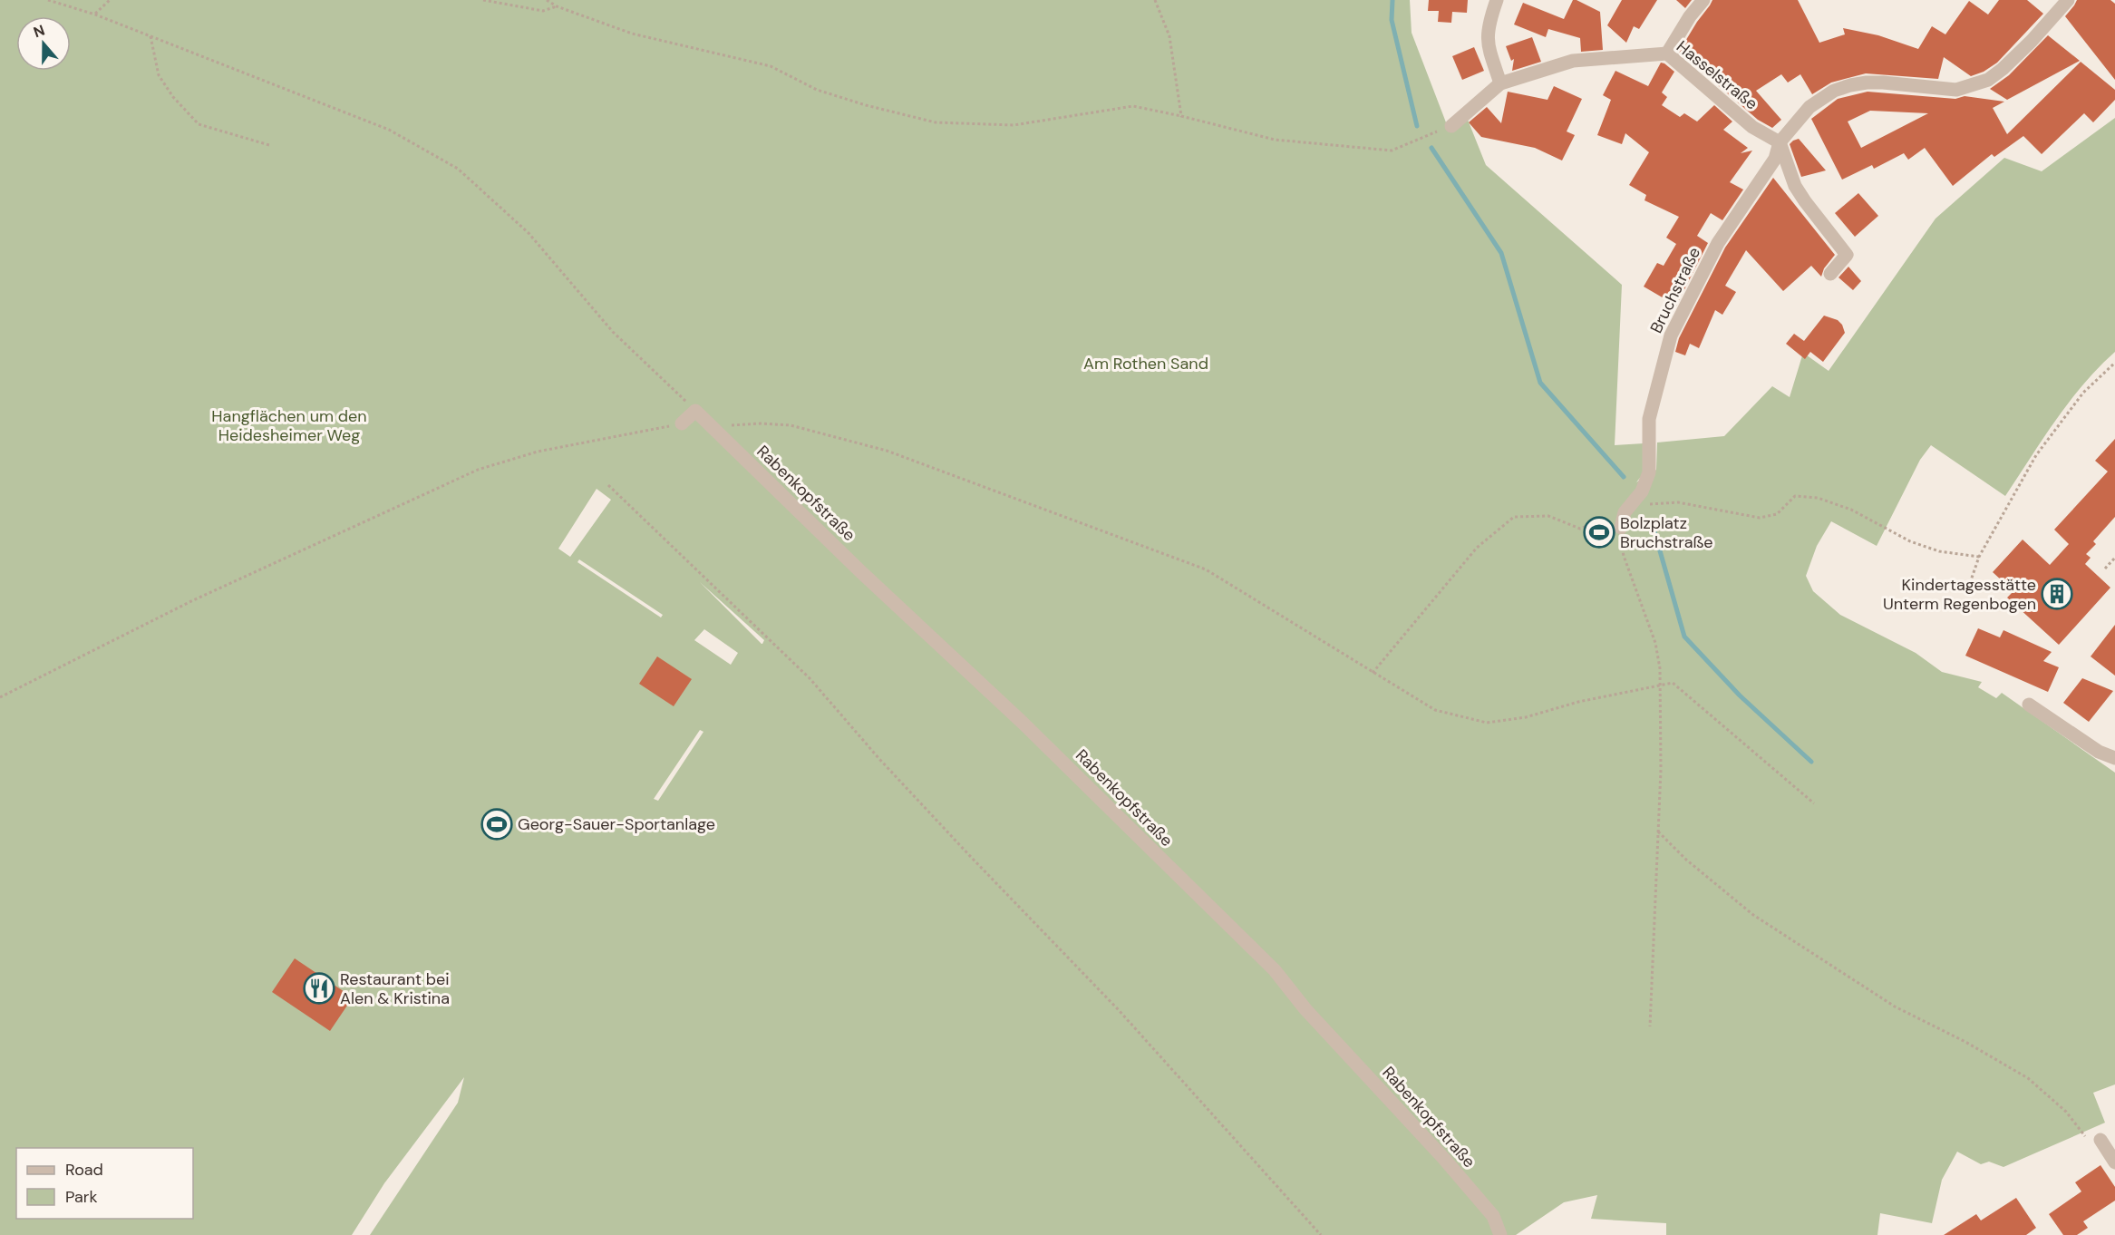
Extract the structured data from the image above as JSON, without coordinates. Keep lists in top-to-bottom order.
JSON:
{
  "streets": {
    "street": ["Hasselstraße", "Bruchstraße", "Rabenkopfstraße"]
  },
  "crossings": [
    ["Hasselstraße", "Bruchstraße"]
  ],
  "parks": ["Am Rothen Sand", "Hangflächen um den Heidesheimer Weg"],
  "places": {
    "sports": ["Bolzplatz Bruchstraße", "Georg-Sauer-Sportanlage"],
    "building": ["Kindertagesstätte Unterm Regenbogen"],
    "restaurant": ["Restaurant bei Alen & Kristina"]
  },
  "legend": ["Road", "Park"],
  "north": "top"
}
